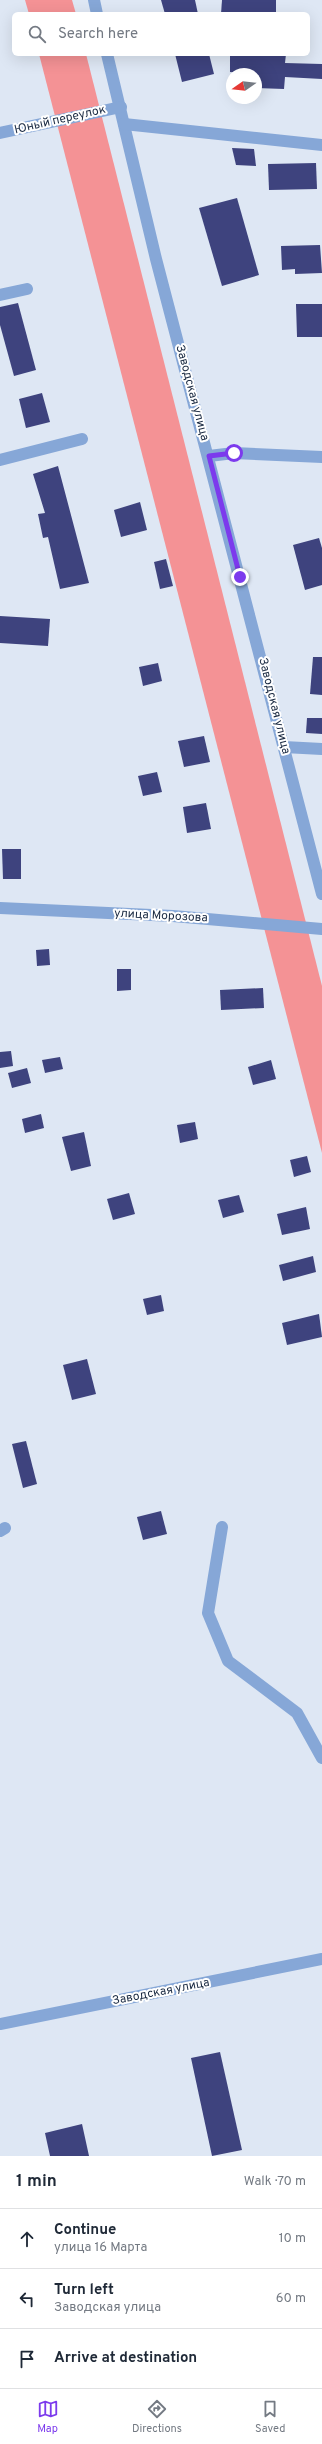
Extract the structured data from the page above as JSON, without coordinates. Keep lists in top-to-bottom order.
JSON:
{
  "streets": {
    "street": ["Юный переулок", "Заводская улица", "улица Морозова"]
  },
  "crossings": [
    ["Юный переулок", "Заводская улица"]
  ],
  "north": "left",
  "page": {
    "search": "Search here",
    "heading": ["1 min", "Walk · 70 m"],
    "list": [
      ["Continue", "улица 16 Марта", "10 m"],
      ["Turn left", "Заводская улица", "60 m"],
      "Arrive at destination"
    ],
    "nav": ["Map", "Directions", "Saved"]
  }
}
